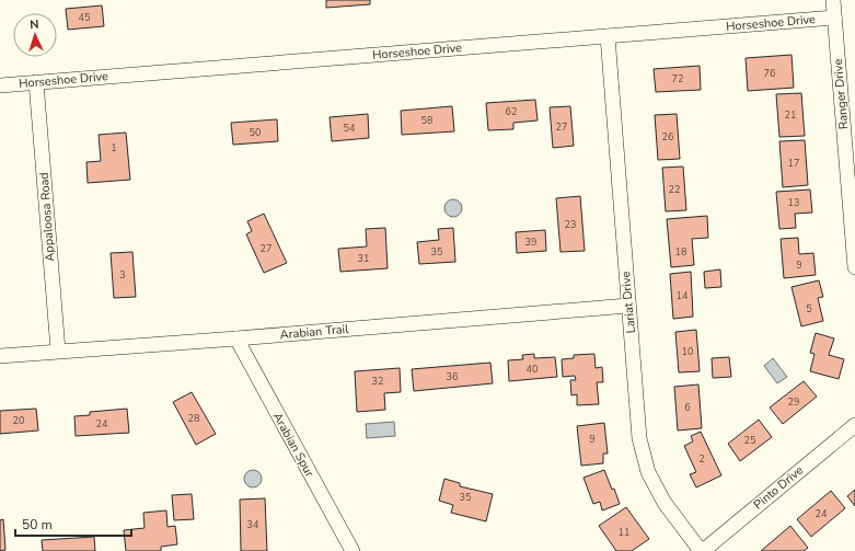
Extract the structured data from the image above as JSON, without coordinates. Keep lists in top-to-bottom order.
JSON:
{
  "streets": {
    "street": [
      "Horseshoe Drive",
      "Ranger Drive",
      "Appaloosa Road",
      "Lariat Drive",
      "Arabian Trail",
      "Arabian Spur",
      "Pinto Drive"
    ]
  },
  "crossings": [
    ["Horseshoe Drive", "Ranger Drive"],
    ["Horseshoe Drive", "Appaloosa Road"],
    ["Horseshoe Drive", "Lariat Drive"],
    ["Appaloosa Road", "Arabian Trail"],
    ["Lariat Drive", "Arabian Trail"],
    ["Lariat Drive", "Pinto Drive"],
    ["Arabian Trail", "Arabian Spur"]
  ],
  "house_numbers": [
    "45",
    "76",
    "72",
    "62",
    "21",
    "58",
    "27",
    "54",
    "50",
    "26",
    "1",
    "17",
    "22",
    "13",
    "23",
    "39",
    "27",
    "35",
    "18",
    "31",
    "9",
    "3",
    "14",
    "5",
    "10",
    "40",
    "36",
    "32",
    "29",
    "6",
    "28",
    "20",
    "24",
    "9",
    "25",
    "2",
    "35",
    "24",
    "34",
    "11"
  ],
  "scale_bar": "50 m",
  "north": "top"
}
